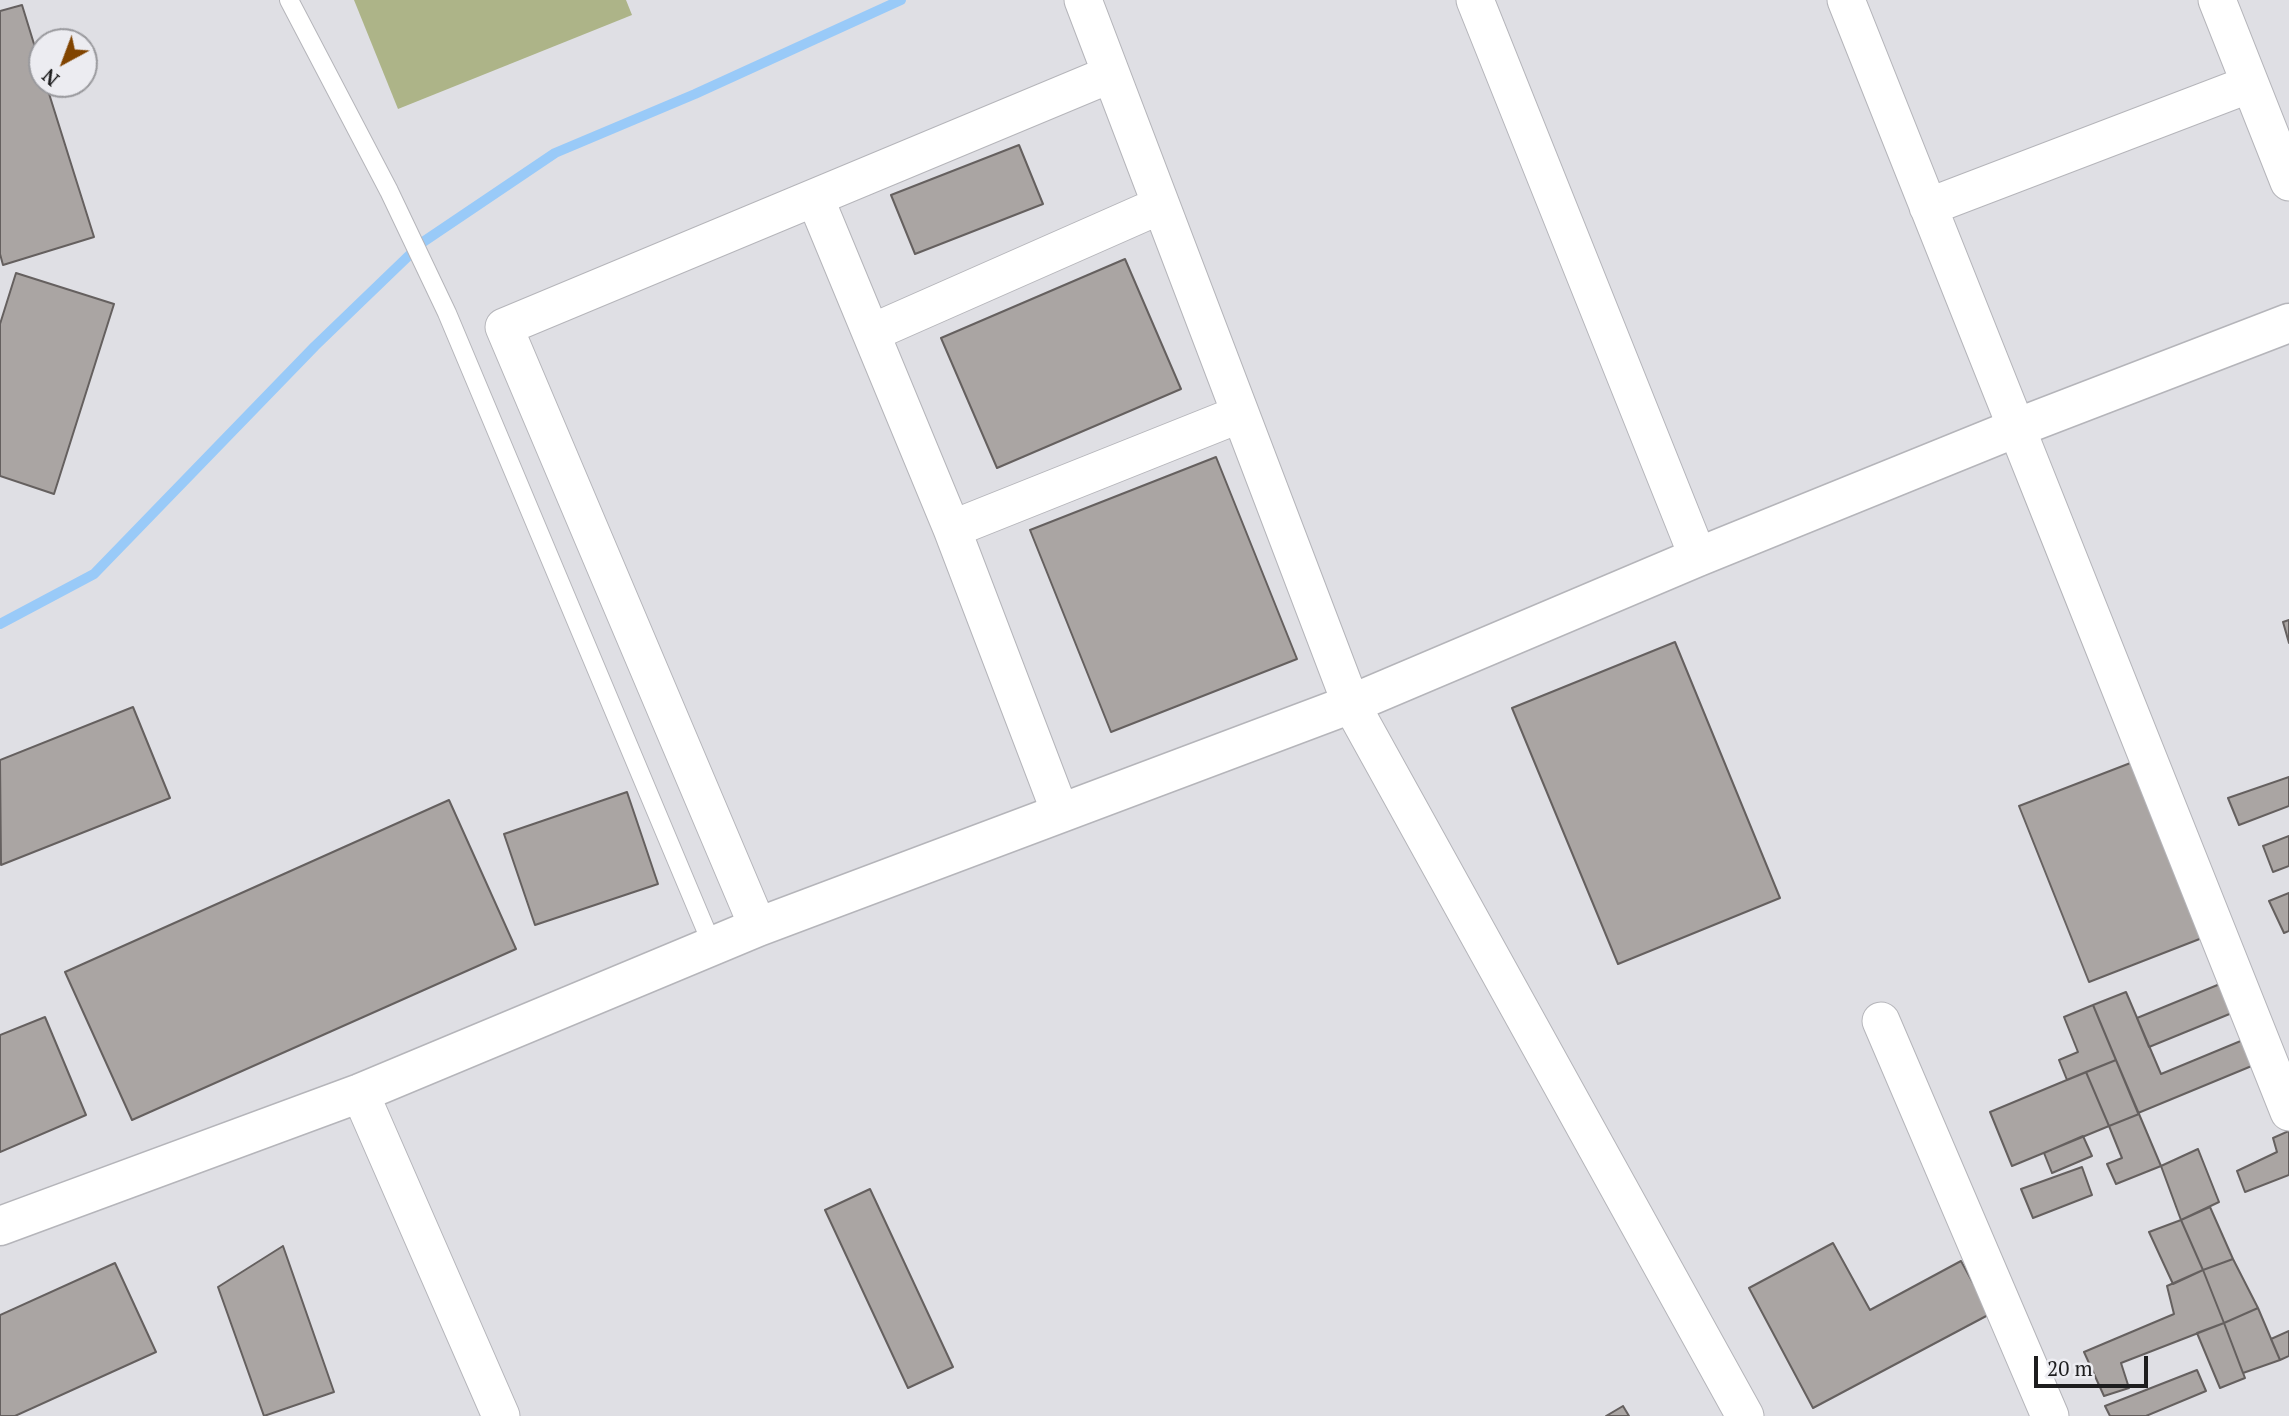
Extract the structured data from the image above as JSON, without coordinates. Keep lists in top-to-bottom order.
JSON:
{
  "scale_bar": "20 m",
  "north": "bottom left"
}
